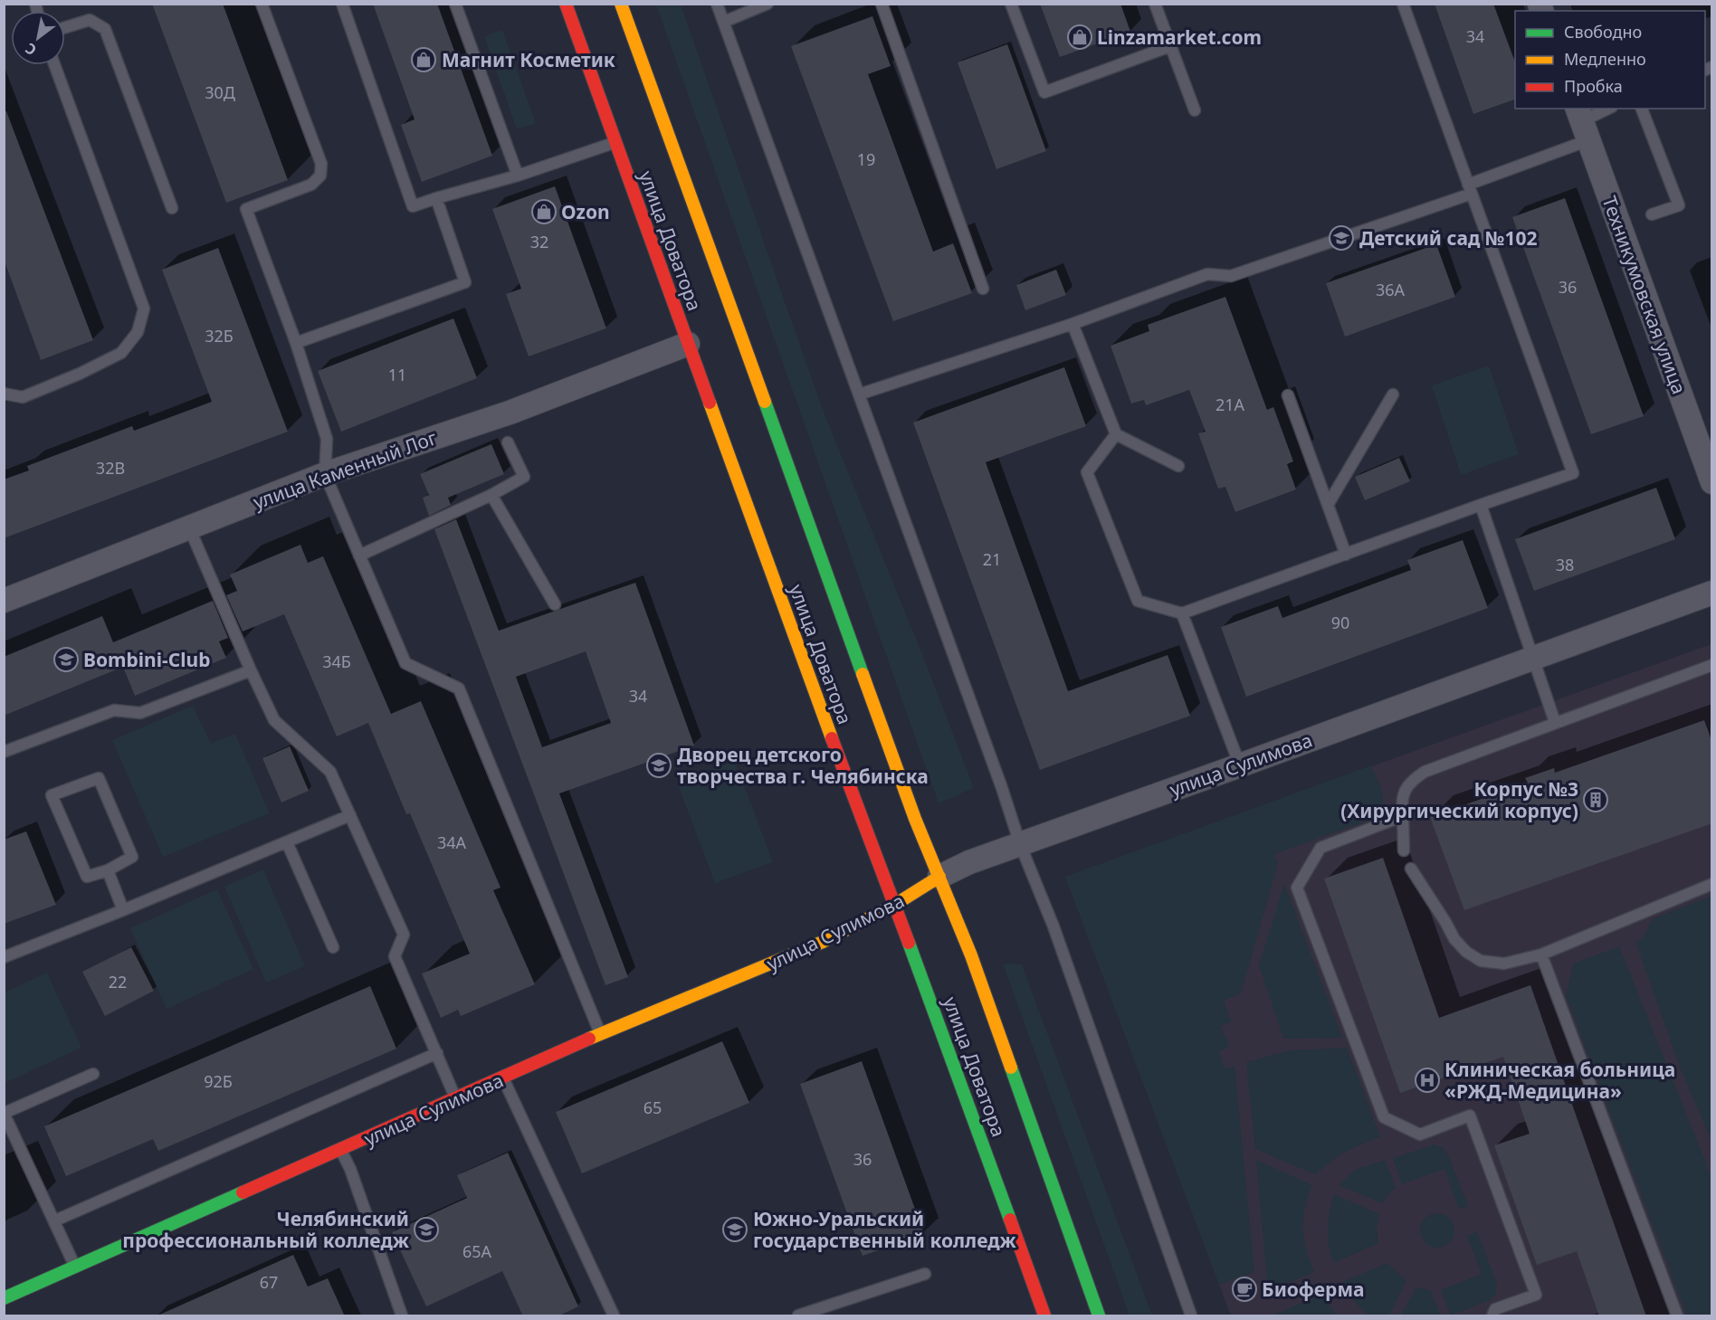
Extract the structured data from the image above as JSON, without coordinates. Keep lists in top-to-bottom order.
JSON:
{
  "streets": {
    "main road": ["улица Доватора", "улица Сулимова"],
    "street": ["Техникумовская улица", "улица Каменный Лог"]
  },
  "crossings": [
    ["улица Доватора", "улица Каменный Лог"],
    ["улица Доватора", "улица Сулимова"]
  ],
  "places": {
    "shop": ["Linzamarket.com", "Магнит Косметик", "Ozon"],
    "school or university": [
      "Детский сад №102",
      "Bombini-Club",
      "Дворец детского творчества г. Челябинска",
      "Челябинский профессиональный колледж",
      "Южно-Уральский государственный колледж"
    ],
    "building": ["Корпус №3 (Хирургический корпус)"],
    "hospital": ["Клиническая больница «РЖД-Медицина»"],
    "cafe": ["Биоферма"]
  },
  "house_numbers": [
    "34",
    "30Д",
    "19",
    "32",
    "36",
    "36А",
    "32Б",
    "11",
    "21А",
    "32В",
    "21",
    "38",
    "90",
    "34Б",
    "34",
    "34А",
    "22",
    "92Б",
    "65",
    "36",
    "65А",
    "67"
  ],
  "legend": ["Свободно", "Медленно", "Пробка"],
  "north": "bottom left"
}
